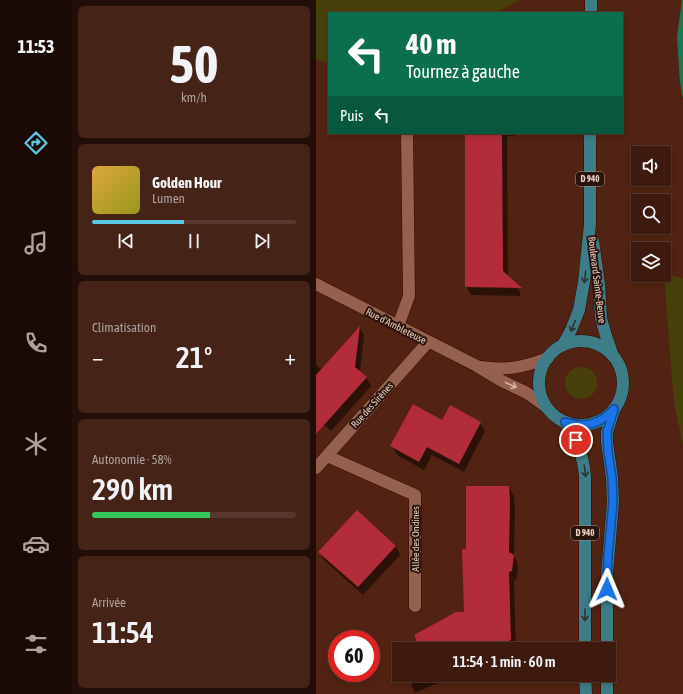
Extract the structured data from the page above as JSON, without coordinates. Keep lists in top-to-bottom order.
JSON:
{
  "streets": {
    "main road": ["D 940", "Boulevard Sainte-Beuve"],
    "street": ["Rue d'Ambleteuse", "Rue des Sirènes", "Allée des Ondines"]
  },
  "crossings": [
    ["D 940", "Boulevard Sainte-Beuve"],
    ["D 940", "Rue d'Ambleteuse"],
    ["Boulevard Sainte-Beuve", "Rue d'Ambleteuse"],
    ["Rue d'Ambleteuse", "Rue des Sirènes"],
    ["Rue des Sirènes", "Allée des Ondines"]
  ],
  "page": {
    "tabs": "11:53",
    "tile": [
      ["50", "km/h"],
      "Climatisation",
      ["Autonomie · 58%", "290 km"],
      ["Arrivée", "11:54"]
    ],
    "turn": ["40 m", "Tournez à gauche"],
    "then": "Puis",
    "song": ["Golden Hour", "Lumen"],
    "heat": ["−", "21°", "+"],
    "limit": "60",
    "trip": "11:54 · 1 min · 60 m"
  }
}
